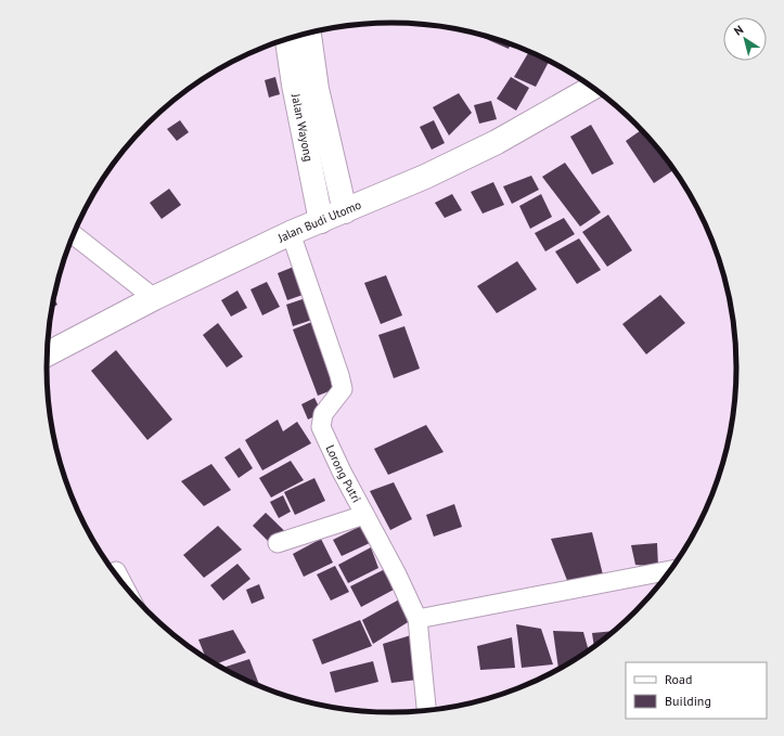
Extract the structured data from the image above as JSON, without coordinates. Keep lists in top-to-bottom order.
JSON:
{
  "streets": {
    "main road": ["Jalan Wayong", "Jalan Budi Utomo"],
    "street": ["Lorong Putri"]
  },
  "crossings": [
    ["Jalan Wayong", "Jalan Budi Utomo"],
    ["Jalan Budi Utomo", "Lorong Putri"]
  ],
  "legend": ["Road", "Building"],
  "north": "top left"
}
